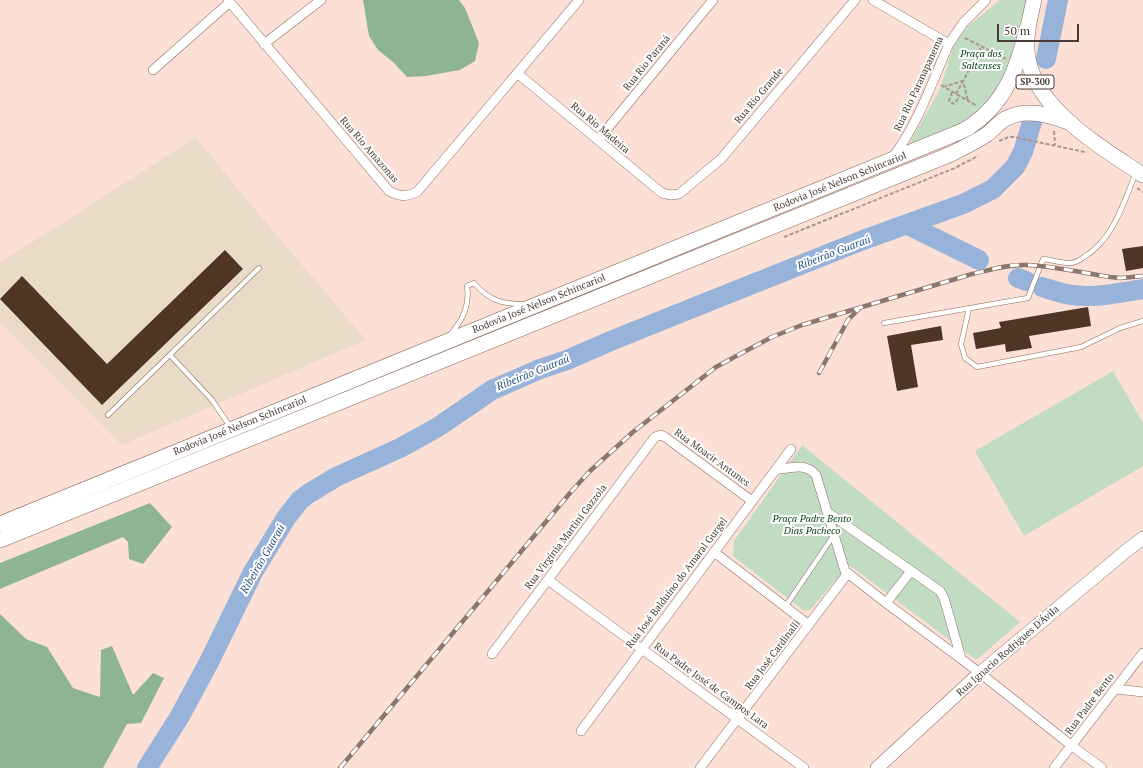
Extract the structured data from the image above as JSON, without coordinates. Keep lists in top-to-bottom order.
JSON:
{
  "streets": {
    "main road": ["SP-300", "Rodovia José Nelson Schincariol"],
    "street": [
      "Rua Rio Paraná",
      "Rua Rio Paranapanema",
      "Rua Rio Grande",
      "Rua Rio Madeira",
      "Rua Rio Amazonas",
      "Rua Moacir Antunes",
      "Rua Virginia Martini Gazzola",
      "Rua José Balduíno do Amaral Gurgel",
      "Rua Ignacio Rodrigues D'Ávila",
      "Rua José Cardinalli",
      "Rua Padre José de Campos Lara",
      "Rua Padre Bento"
    ]
  },
  "crossings": [
    ["Rua Rio Paraná", "Rua Rio Madeira"],
    ["SP-300", "Rodovia José Nelson Schincariol"],
    ["Rua Rio Paranapanema", "Rodovia José Nelson Schincariol"],
    ["Rua Rio Grande", "Rua Rio Madeira"],
    ["Rua Rio Madeira", "Rua Rio Amazonas"],
    ["Rua Moacir Antunes", "Rua Virginia Martini Gazzola"],
    ["Rua Moacir Antunes", "Rua José Balduíno do Amaral Gurgel"],
    ["Rua Virginia Martini Gazzola", "Rua Padre José de Campos Lara"],
    ["Rua José Balduíno do Amaral Gurgel", "Rua Padre José de Campos Lara"],
    ["Rua José Cardinalli", "Rua Padre José de Campos Lara"]
  ],
  "water": ["Ribeirão Guaraú"],
  "parks": ["Praça dos Saltenses", "Praça Padre Bento Dias Pacheco"],
  "scale_bar": "50 m"
}
